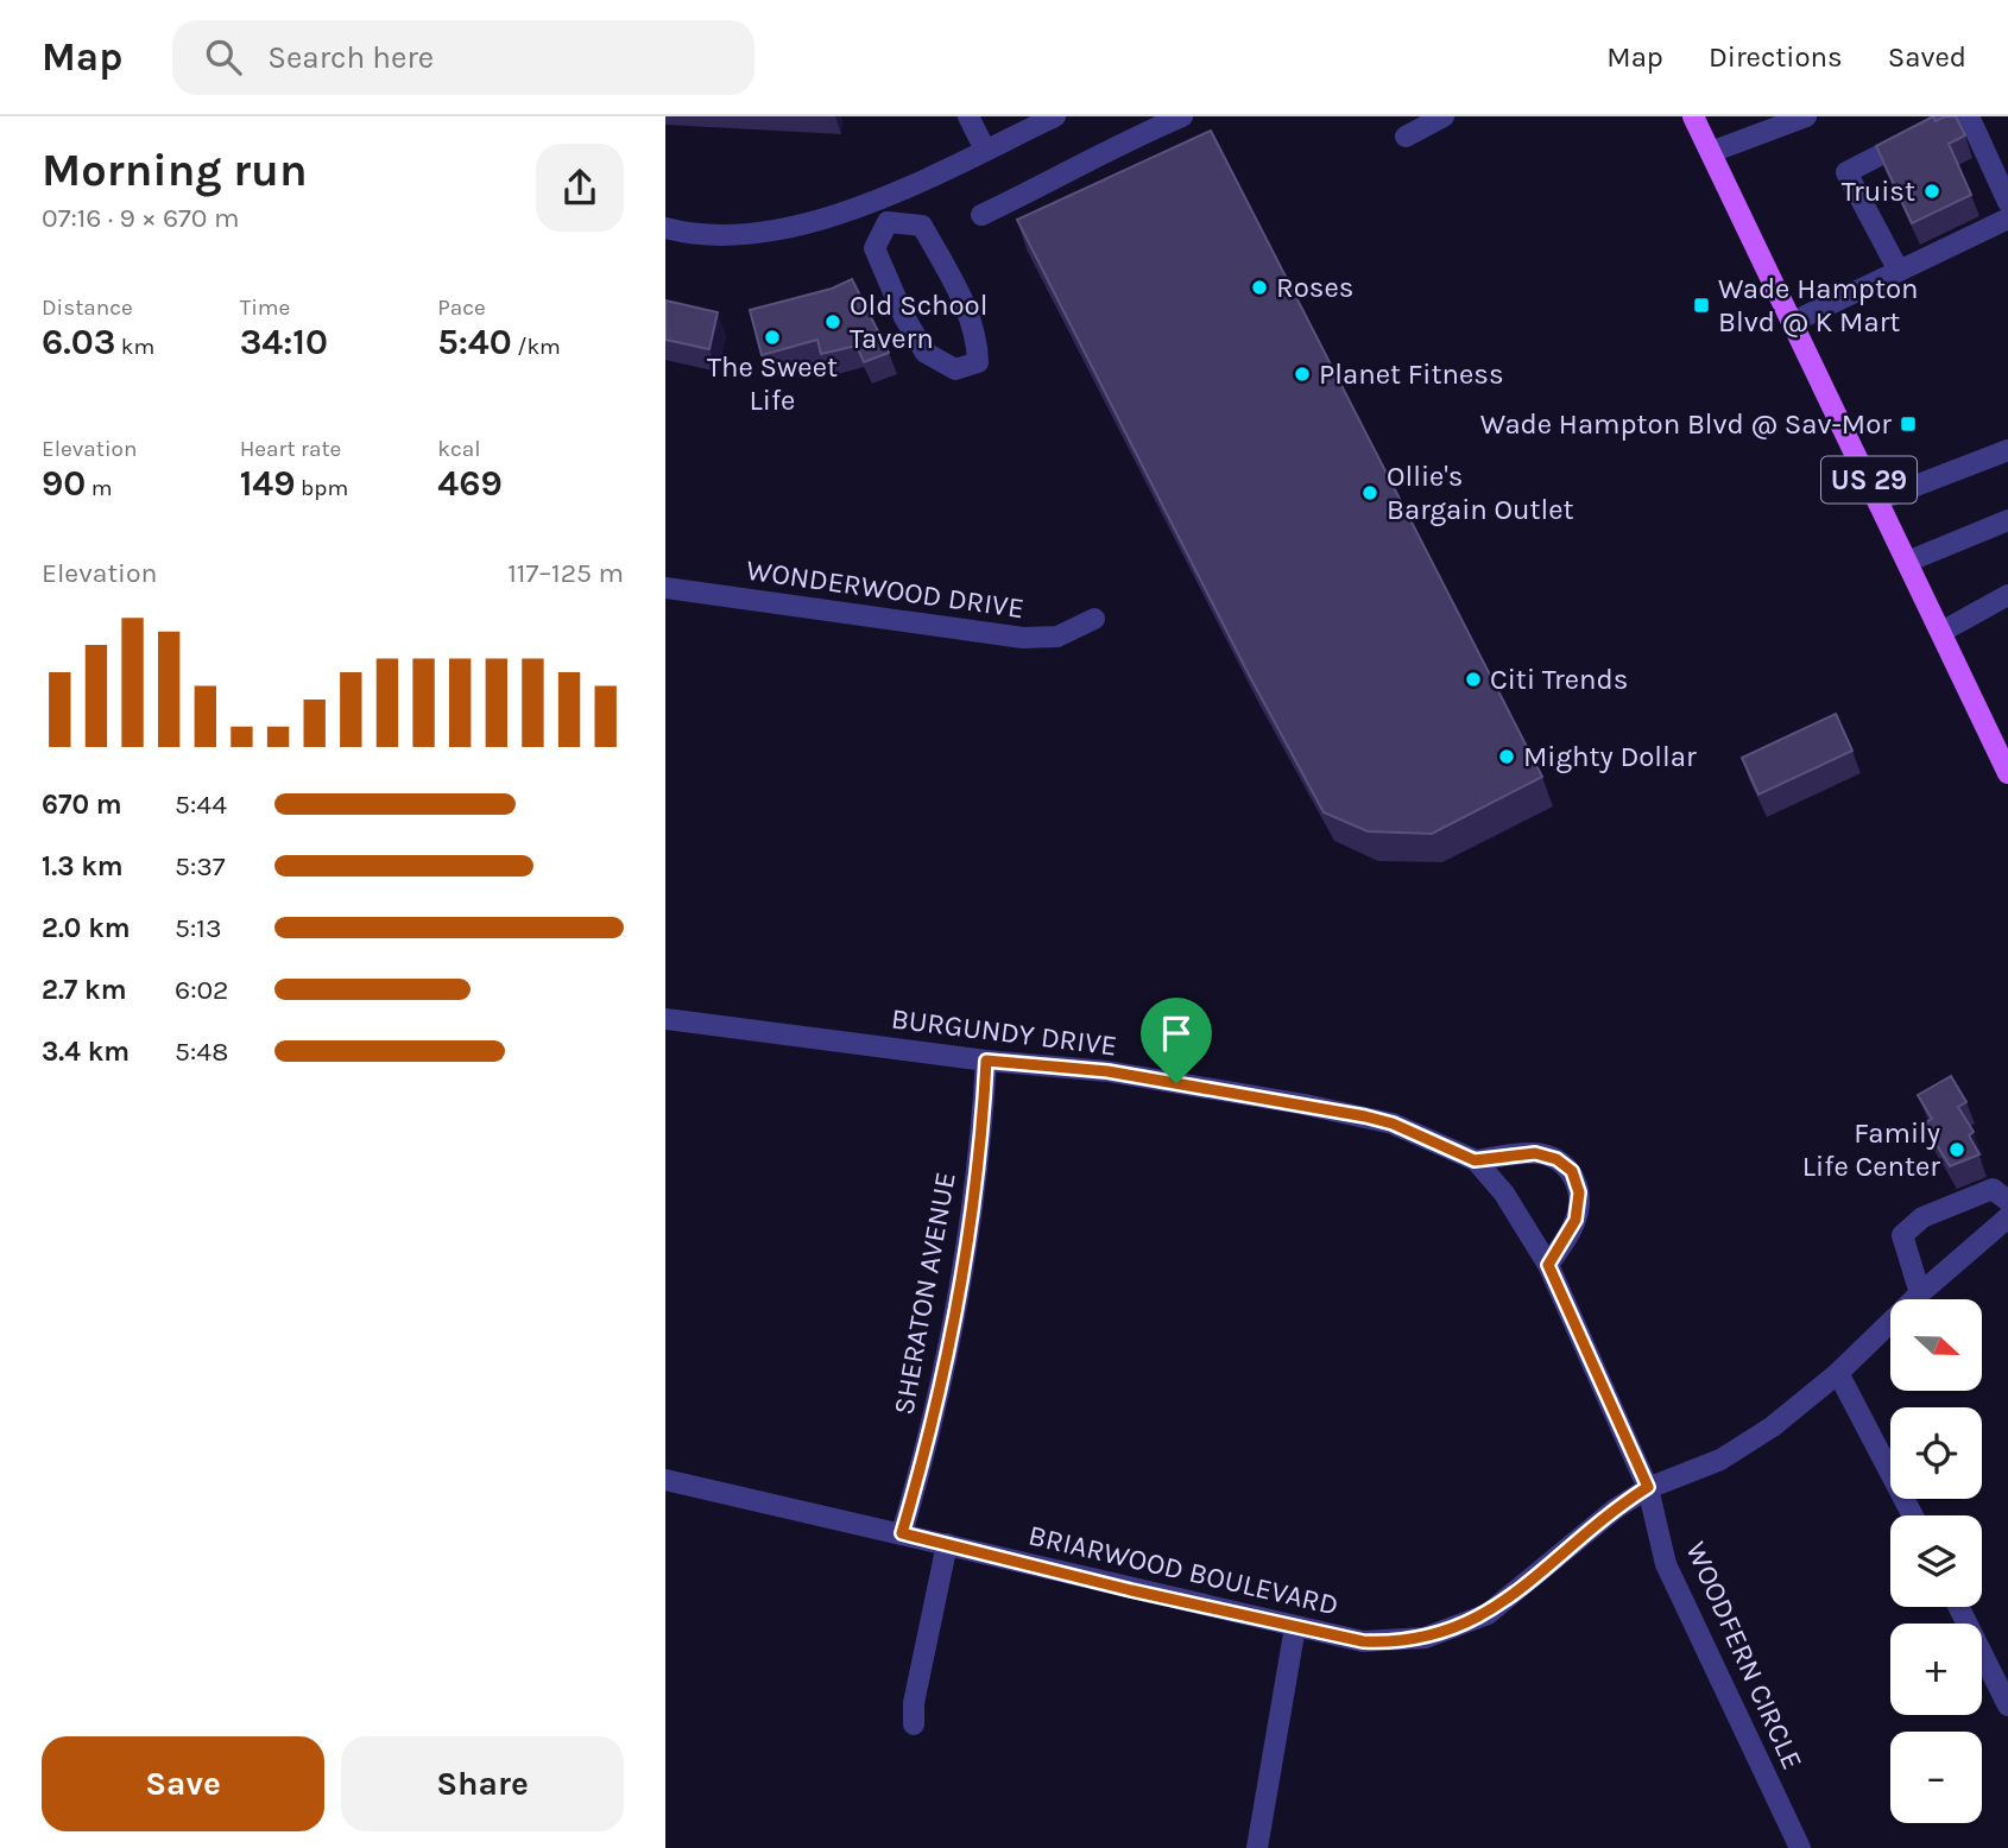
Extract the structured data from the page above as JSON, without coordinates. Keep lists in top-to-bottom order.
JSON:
{
  "streets": {
    "main road": ["US 29"],
    "street": [
      "WONDERWOOD DRIVE",
      "BURGUNDY DRIVE",
      "SHERATON AVENUE",
      "BRIARWOOD BOULEVARD",
      "WOODFERN CIRCLE"
    ]
  },
  "crossings": [
    ["BURGUNDY DRIVE", "SHERATON AVENUE"],
    ["BURGUNDY DRIVE", "BRIARWOOD BOULEVARD"],
    ["BURGUNDY DRIVE", "WOODFERN CIRCLE"],
    ["SHERATON AVENUE", "BRIARWOOD BOULEVARD"],
    ["BRIARWOOD BOULEVARD", "WOODFERN CIRCLE"]
  ],
  "places": {
    "other": [
      "Truist",
      "Roses",
      "Old School Tavern",
      "The Sweet Life",
      "Planet Fitness",
      "Ollie's Bargain Outlet",
      "Citi Trends",
      "Mighty Dollar",
      "Family Life Center"
    ],
    "transit": ["Wade Hampton Blvd @ K Mart", "Wade Hampton Blvd @ Sav-Mor"]
  },
  "north": "right",
  "page": {
    "header": "Map",
    "search": "Search here",
    "nav": ["Map", "Directions", "Saved"],
    "heading": ["Morning run", "07:16 · 9 × 670 m"],
    "stats": [
      ["Distance", "6.03 km"],
      ["Time", "34:10"],
      ["Pace", "5:40 /km"],
      ["Elevation", "90 m"],
      ["Heart rate", "149 bpm"],
      ["kcal", "469"]
    ],
    "chart": ["Elevation", "117–125 m"],
    "list": [
      {
        "name": "670 m",
        "note": "5:44"
      },
      {
        "name": "1.3 km",
        "note": "5:37"
      },
      {
        "name": "2.0 km",
        "note": "5:13"
      },
      {
        "name": "2.7 km",
        "note": "6:02"
      },
      {
        "name": "3.4 km",
        "note": "5:48"
      }
    ],
    "map_buttons": ["+", "−"],
    "buttons": ["Save", "Share"]
  }
}
